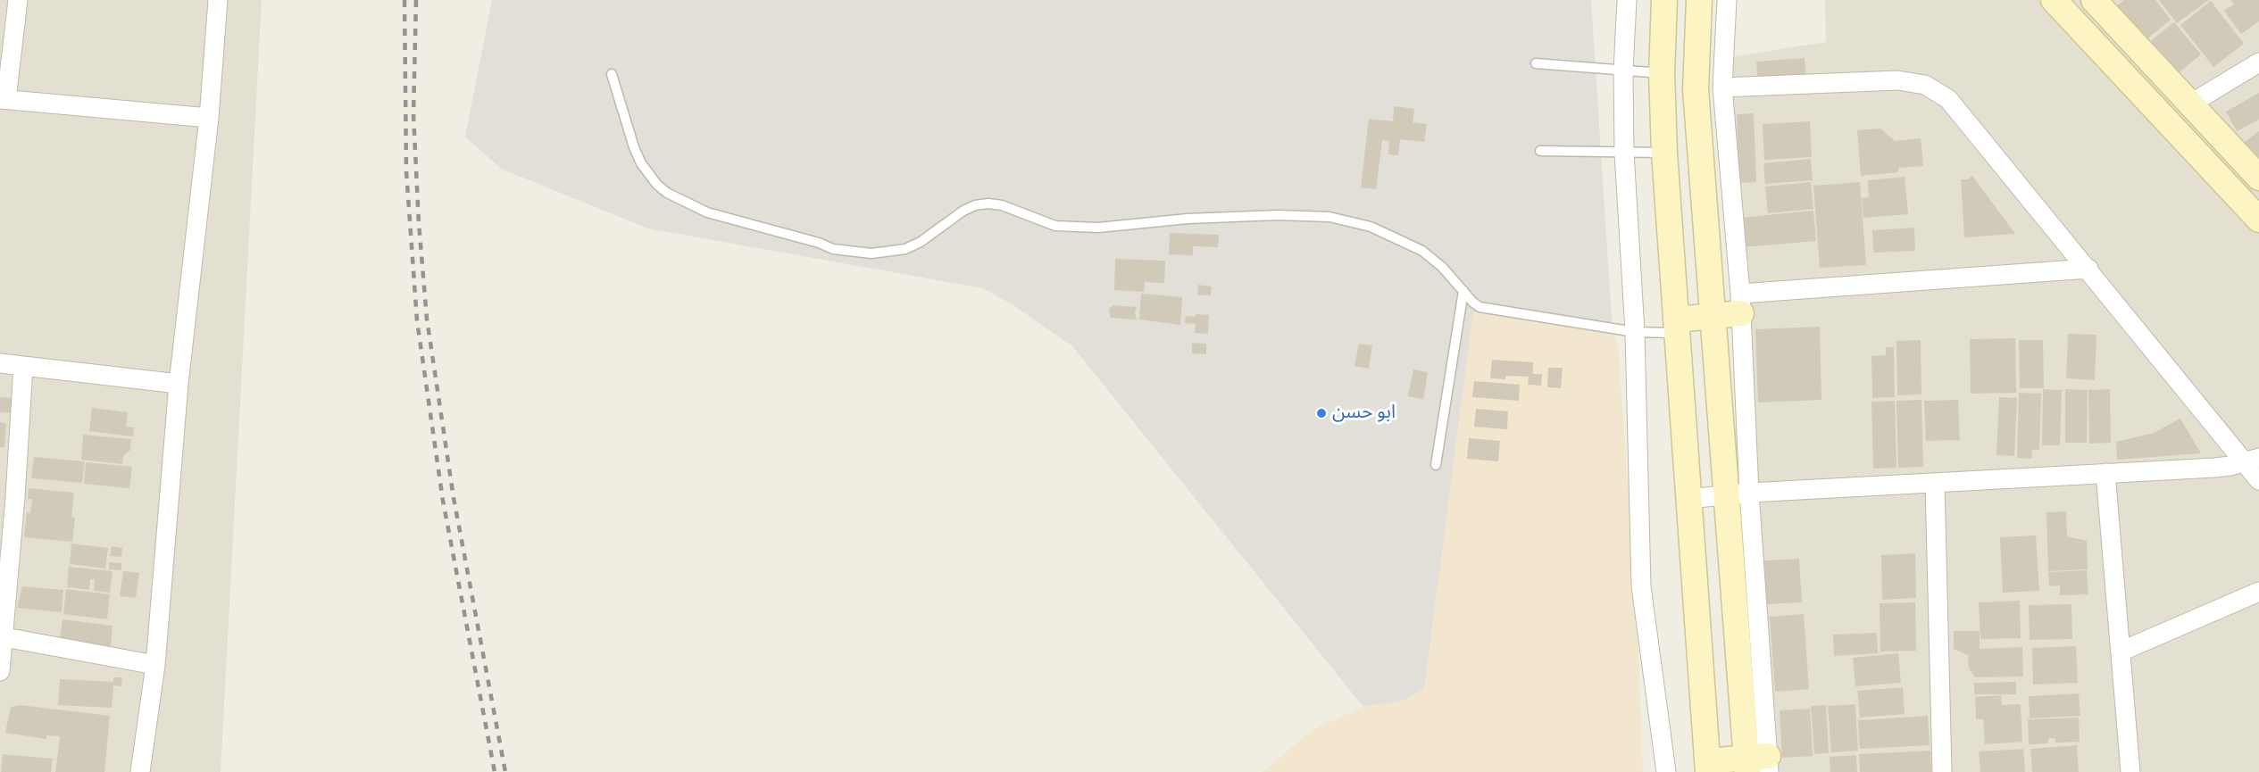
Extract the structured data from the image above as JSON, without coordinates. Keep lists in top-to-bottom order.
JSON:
{
  "places": ["ابو حسن"]
}
